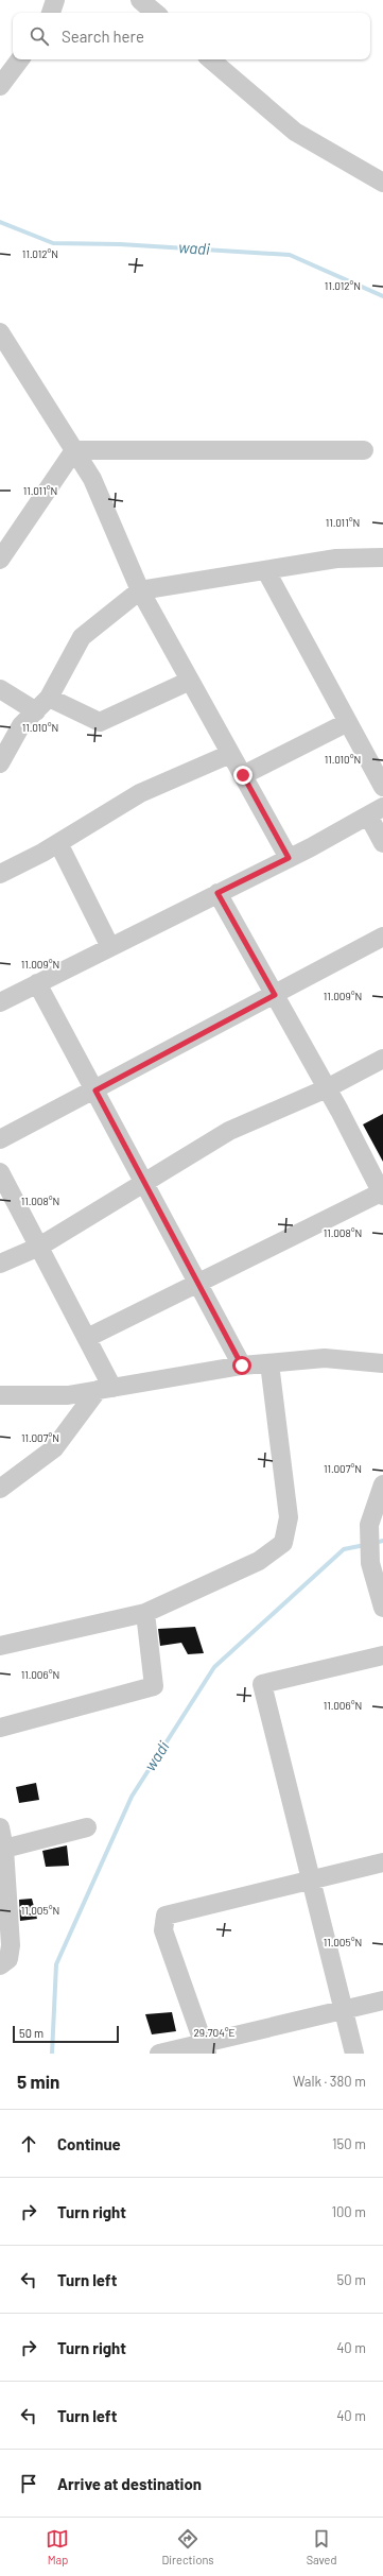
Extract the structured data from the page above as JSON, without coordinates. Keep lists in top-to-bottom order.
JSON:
{
  "water": ["wadi"],
  "scale_bar": "50 m",
  "page": {
    "search": "Search here",
    "scale": "50 m",
    "heading": ["5 min", "Walk · 380 m"],
    "list": [
      ["Continue", "150 m"],
      ["Turn right", "100 m"],
      ["Turn left", "50 m"],
      ["Turn right", "40 m"],
      ["Turn left", "40 m"],
      "Arrive at destination"
    ],
    "nav": ["Map", "Directions", "Saved"]
  },
  "coordinates": [
    "11.012°N",
    "11.011°N",
    "11.010°N",
    "11.009°N",
    "11.008°N",
    "11.007°N",
    "11.006°N",
    "11.005°N",
    "29.704°E"
  ]
}
